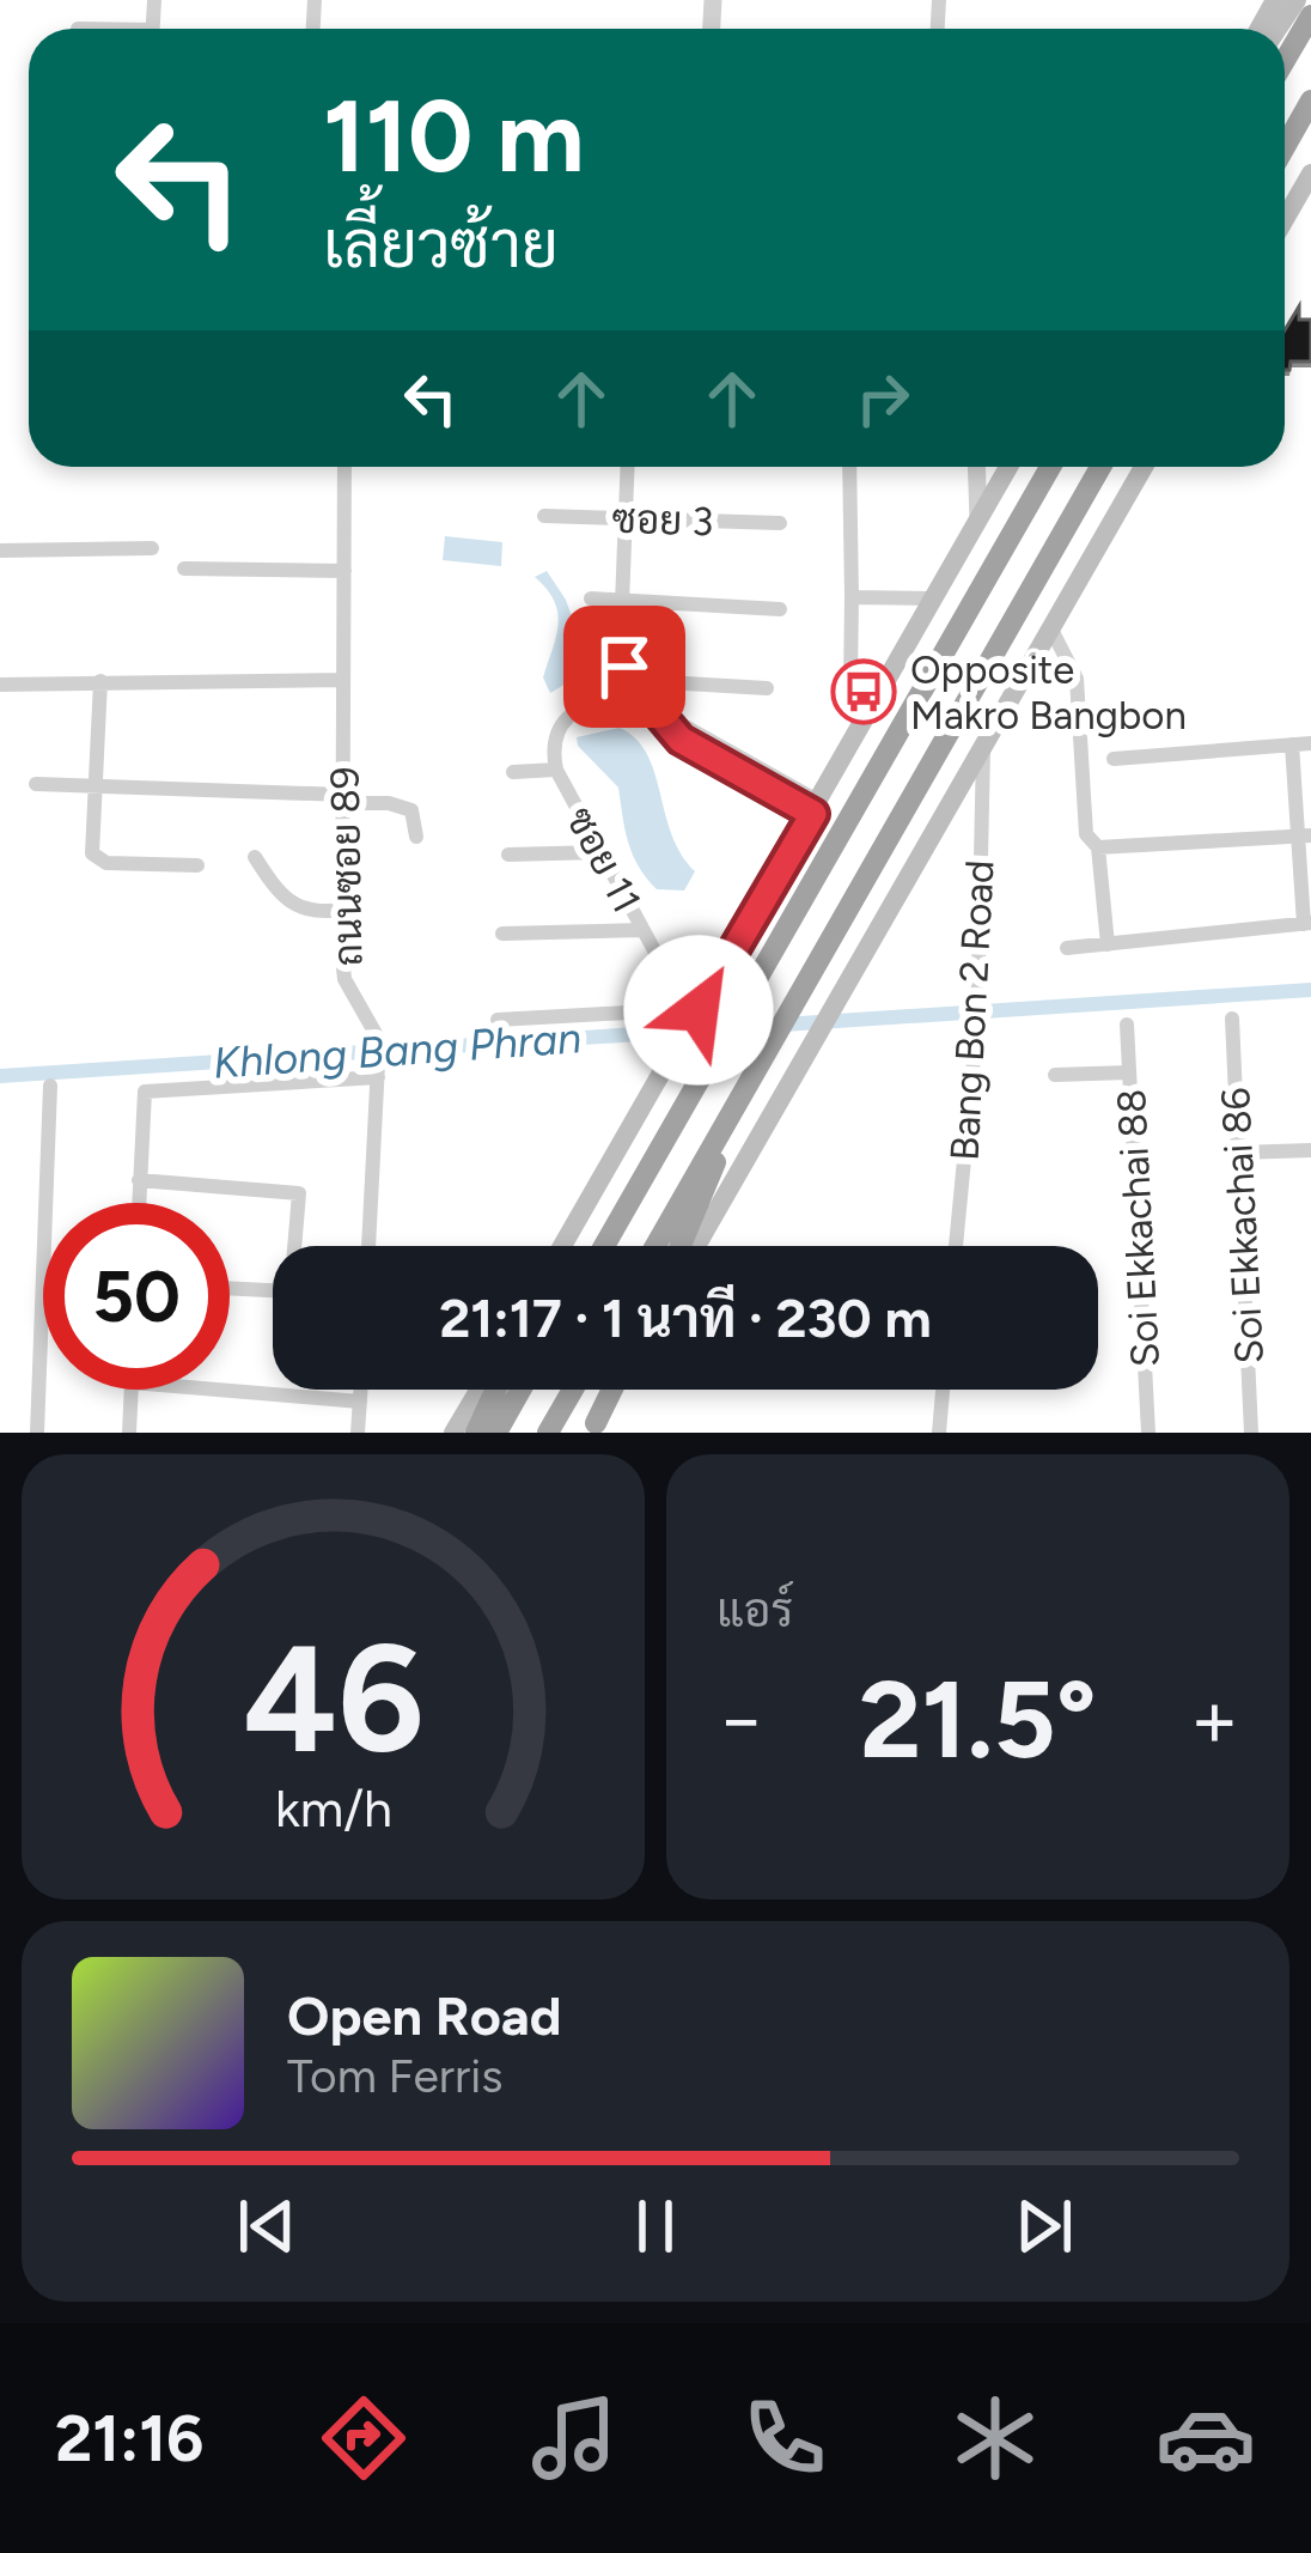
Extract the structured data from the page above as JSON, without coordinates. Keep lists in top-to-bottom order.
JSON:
{
  "streets": {
    "street": [
      "ซอย 3",
      "ซอย 11",
      "ถนนซอย 89",
      "Bang Bon 2 Road",
      "Soi Ekkachai 86",
      "Soi Ekkachai 88"
    ]
  },
  "water": ["Khlong Bang Phran"],
  "places": {
    "bus stop": ["Opposite Makro Bangbon"]
  },
  "page": {
    "turn": ["110 m", "เลี้ยวซ้าย"],
    "limit": "50",
    "trip": "21:17 · 1 นาที · 230 m",
    "tile": "แอร์",
    "heat": ["−", "21.5°", "+"],
    "song": ["Open Road", "Tom Ferris"],
    "tabs": "21:16",
    "gauge": ["46", "km/h"]
  }
}
